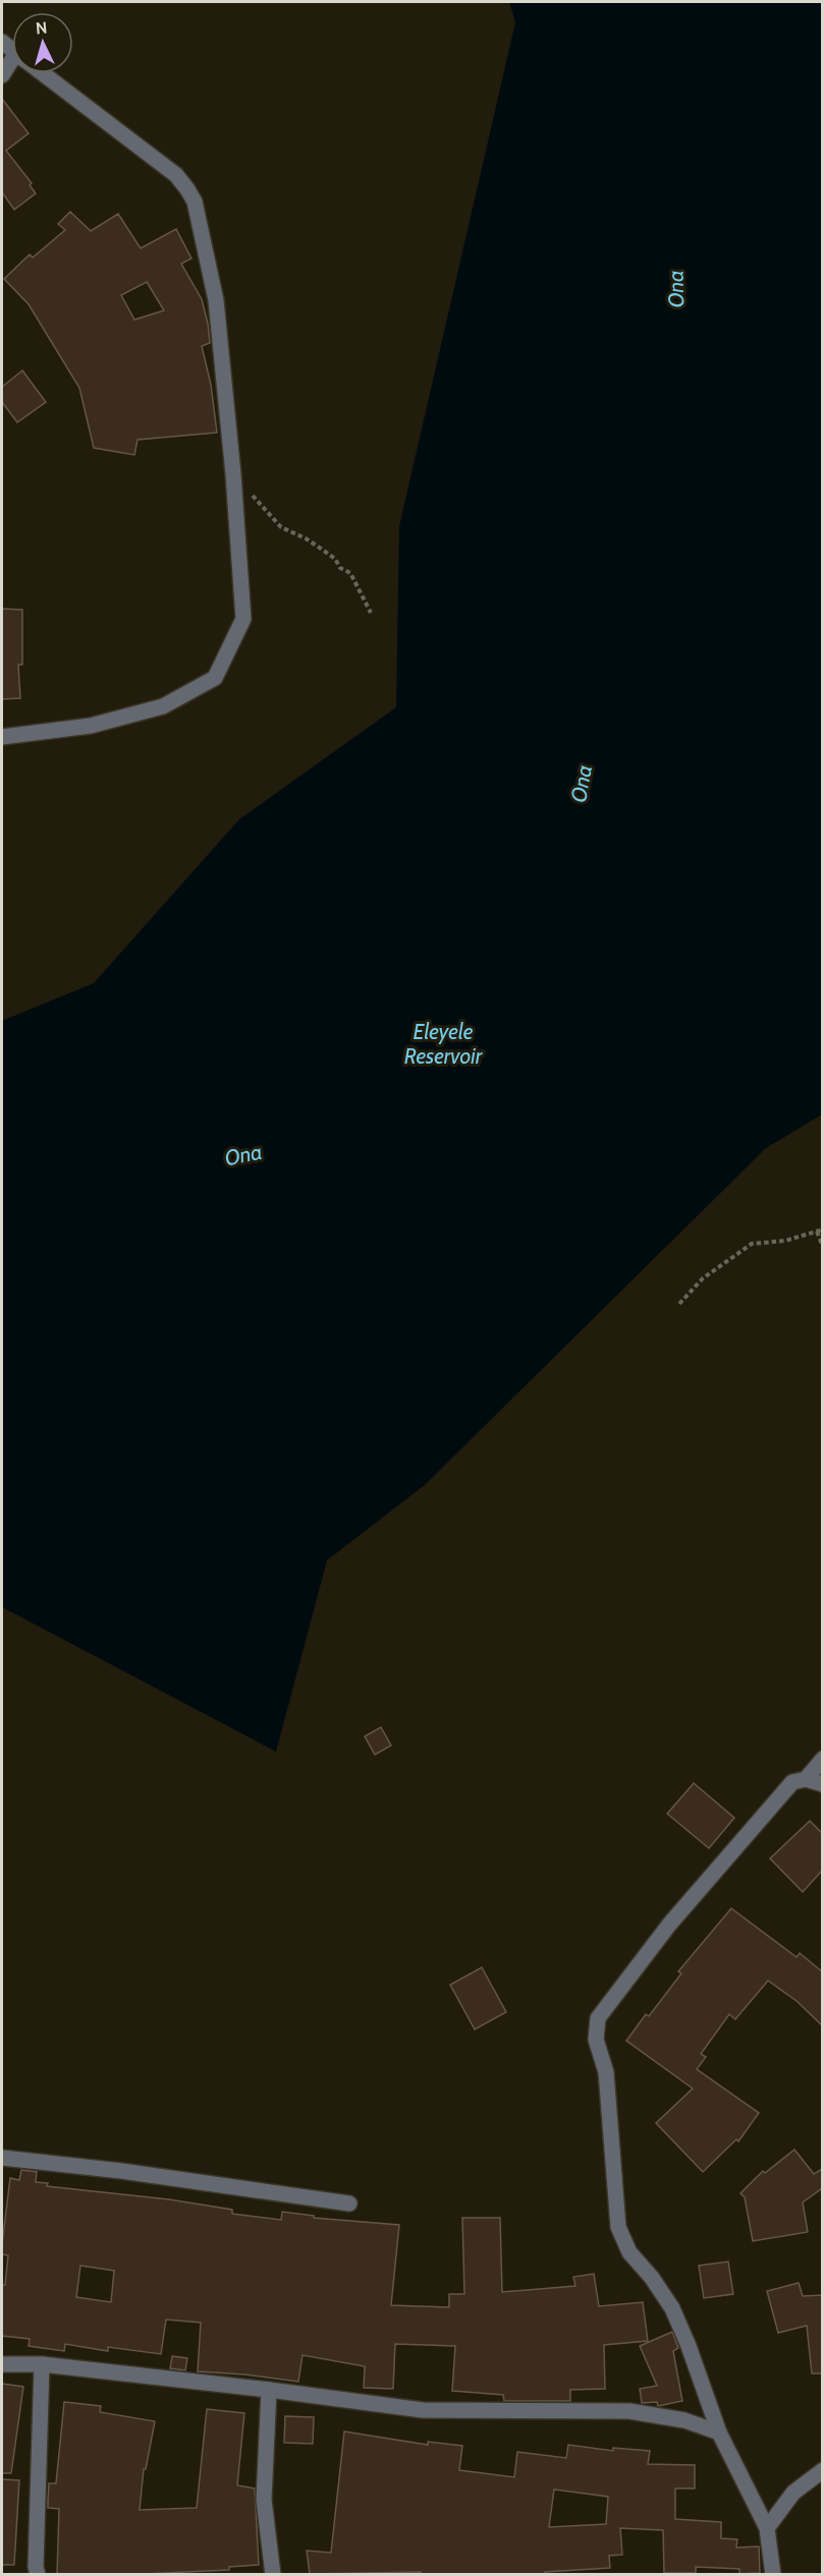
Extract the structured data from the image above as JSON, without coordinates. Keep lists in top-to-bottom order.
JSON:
{
  "water": ["Ona", "Eleyele Reservoir"],
  "north": "top"
}
